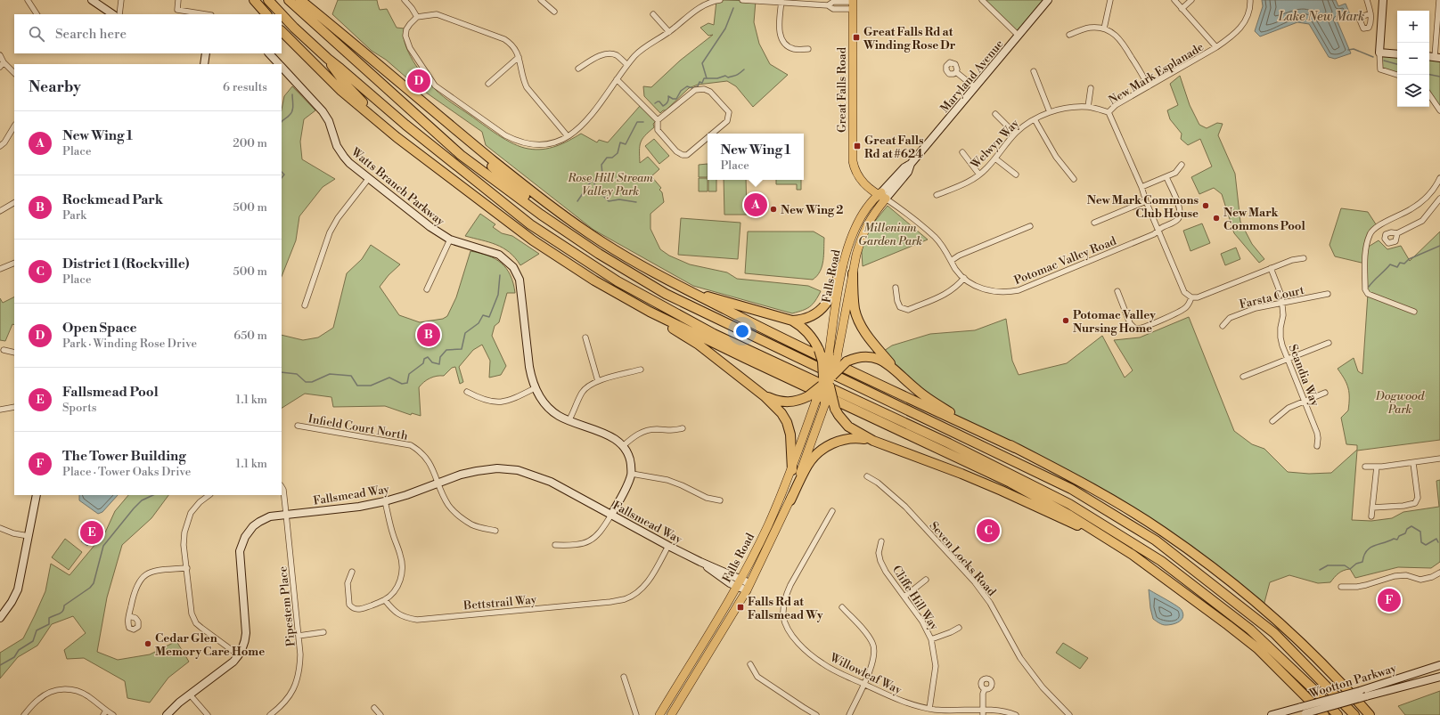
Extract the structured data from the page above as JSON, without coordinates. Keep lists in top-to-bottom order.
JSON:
{
  "streets": {
    "main road": ["Great Falls Road", "Falls Road"],
    "street": [
      "New Mark Esplanade",
      "Maryland Avenue",
      "Welwyn Way",
      "Watts Branch Parkway",
      "Potomac Valley Road",
      "Farsta Court",
      "Scandia Way",
      "Infield Court North",
      "Fallsmead Way",
      "Seven Locks Road",
      "Cliffe Hill Way",
      "Bettstrail Way",
      "Pipestem Place",
      "Willowleaf Way",
      "Wootton Parkway"
    ]
  },
  "crossings": [
    ["New Mark Esplanade", "Welwyn Way"],
    ["New Mark Esplanade", "Potomac Valley Road"],
    ["Maryland Avenue", "Great Falls Road"],
    ["Maryland Avenue", "Potomac Valley Road"],
    ["Maryland Avenue", "Falls Road"],
    ["Great Falls Road", "Potomac Valley Road"],
    ["Great Falls Road", "Falls Road"],
    ["Potomac Valley Road", "Falls Road"],
    ["Falls Road", "Fallsmead Way"],
    ["Farsta Court", "Scandia Way"],
    ["Infield Court North", "Fallsmead Way"],
    ["Fallsmead Way", "Bettstrail Way"],
    ["Fallsmead Way", "Pipestem Place"],
    ["Cliffe Hill Way", "Willowleaf Way"]
  ],
  "water": ["Lake New Mark"],
  "parks": ["Rose Hill Stream Valley Park", "Millenium Garden Park", "Dogwood Park"],
  "places": {
    "transit": ["Great Falls Rd at Winding Rose Dr", "Great Falls Rd at #624", "Falls Rd at Fallsmead Wy"],
    "other": [
      "New Mark Commons Club House",
      "New Wing 2",
      "New Mark Commons Pool",
      "Potomac Valley Nursing Home",
      "Cedar Glen Memory Care Home"
    ]
  },
  "page": {
    "map_buttons": ["+", "−"],
    "search": "Search here",
    "heading": ["Nearby", "6 results"],
    "pins": [
      "D",
      "A",
      "B",
      "C",
      "E",
      "F"
    ],
    "list": [
      {
        "mark": "A",
        "name": "New Wing 1",
        "note": "Place",
        "value": "200 m"
      },
      {
        "mark": "B",
        "name": "Rockmead Park",
        "note": "Park",
        "value": "500 m"
      },
      {
        "mark": "C",
        "name": "District 1 (Rockville)",
        "note": "Place",
        "value": "500 m"
      },
      {
        "mark": "D",
        "name": "Open Space",
        "note": "Park · Winding Rose Drive",
        "value": "650 m"
      },
      {
        "mark": "E",
        "name": "Fallsmead Pool",
        "note": "Sports",
        "value": "1.1 km"
      },
      {
        "mark": "F",
        "name": "The Tower Building",
        "note": "Place · Tower Oaks Drive",
        "value": "1.1 km"
      }
    ],
    "popup": ["New Wing 1", "Place"]
  }
}
